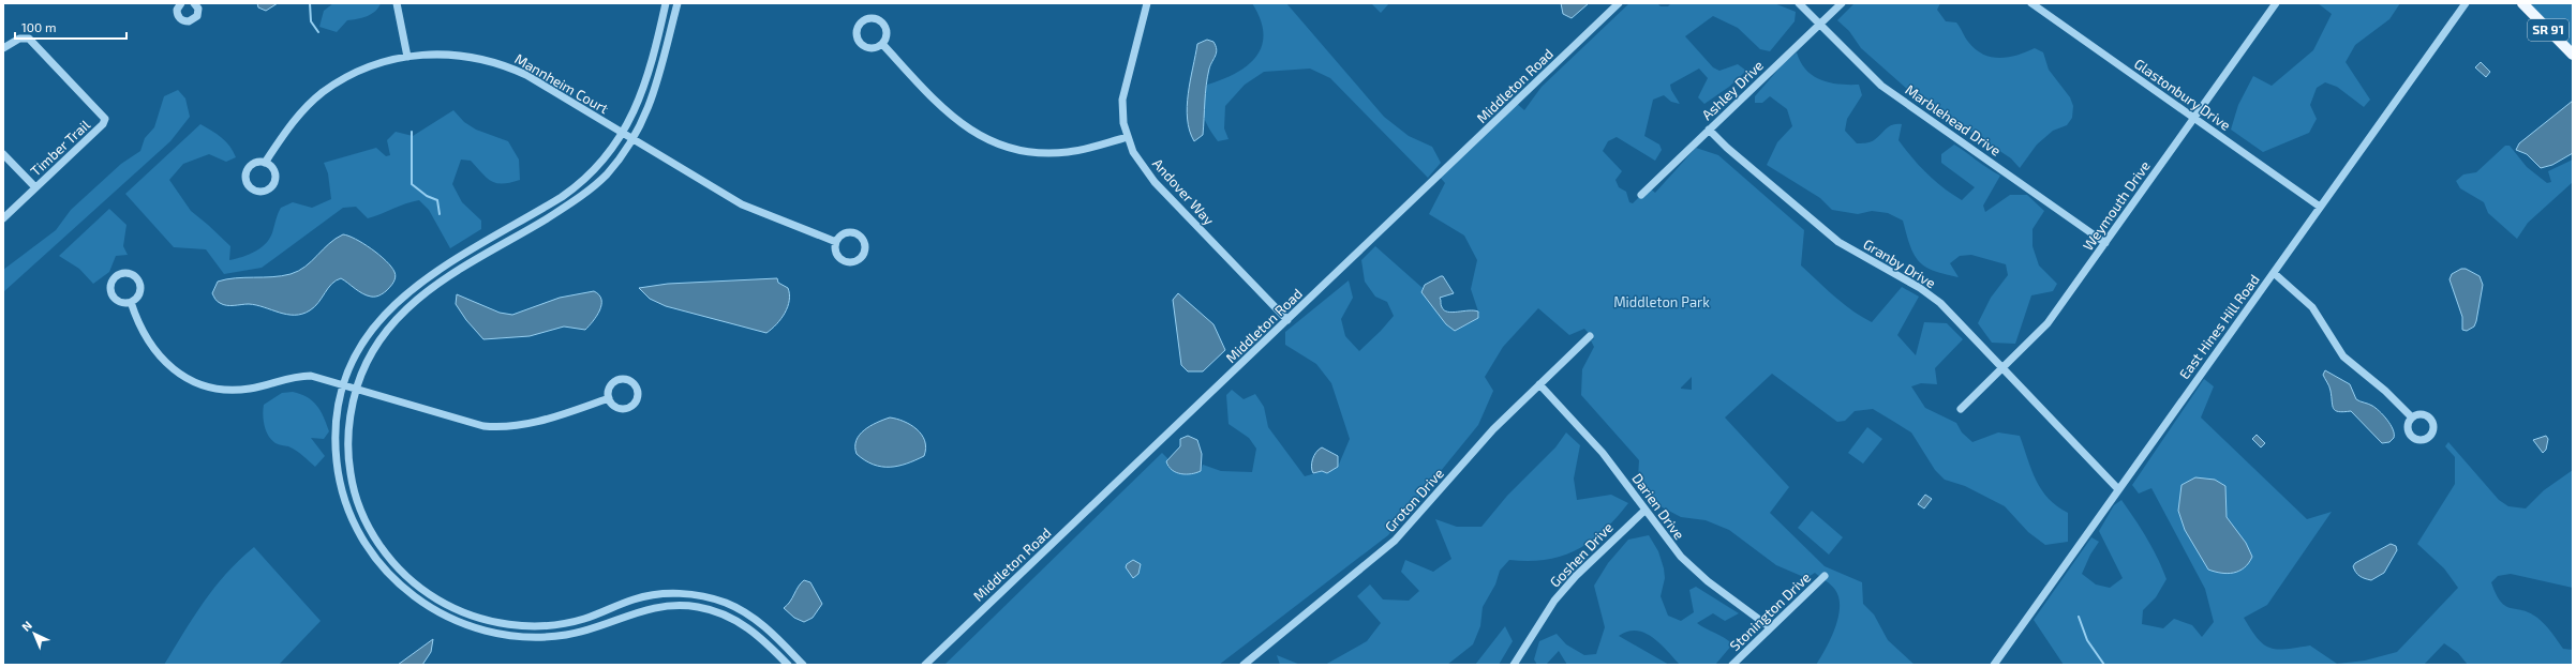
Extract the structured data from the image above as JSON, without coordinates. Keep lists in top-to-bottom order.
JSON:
{
  "streets": {
    "main road": ["SR 91"],
    "street": [
      "Mannheim Court",
      "Middleton Road",
      "Ashley Drive",
      "Glastonbury Drive",
      "Marblehead Drive",
      "Timber Trail",
      "Andover Way",
      "Weymouth Drive",
      "Granby Drive",
      "East Hines Hill Road",
      "Groton Drive",
      "Darien Drive",
      "Goshen Drive",
      "Stonington Drive"
    ]
  },
  "crossings": [
    ["Middleton Road", "Andover Way"],
    ["Ashley Drive", "Marblehead Drive"],
    ["Ashley Drive", "Granby Drive"],
    ["Glastonbury Drive", "Weymouth Drive"],
    ["Glastonbury Drive", "East Hines Hill Road"],
    ["Marblehead Drive", "Weymouth Drive"],
    ["Weymouth Drive", "Granby Drive"],
    ["Granby Drive", "East Hines Hill Road"],
    ["Groton Drive", "Darien Drive"],
    ["Darien Drive", "Goshen Drive"],
    ["Darien Drive", "Stonington Drive"]
  ],
  "parks": ["Middleton Park"],
  "scale_bar": "100 m",
  "north": "top left"
}
